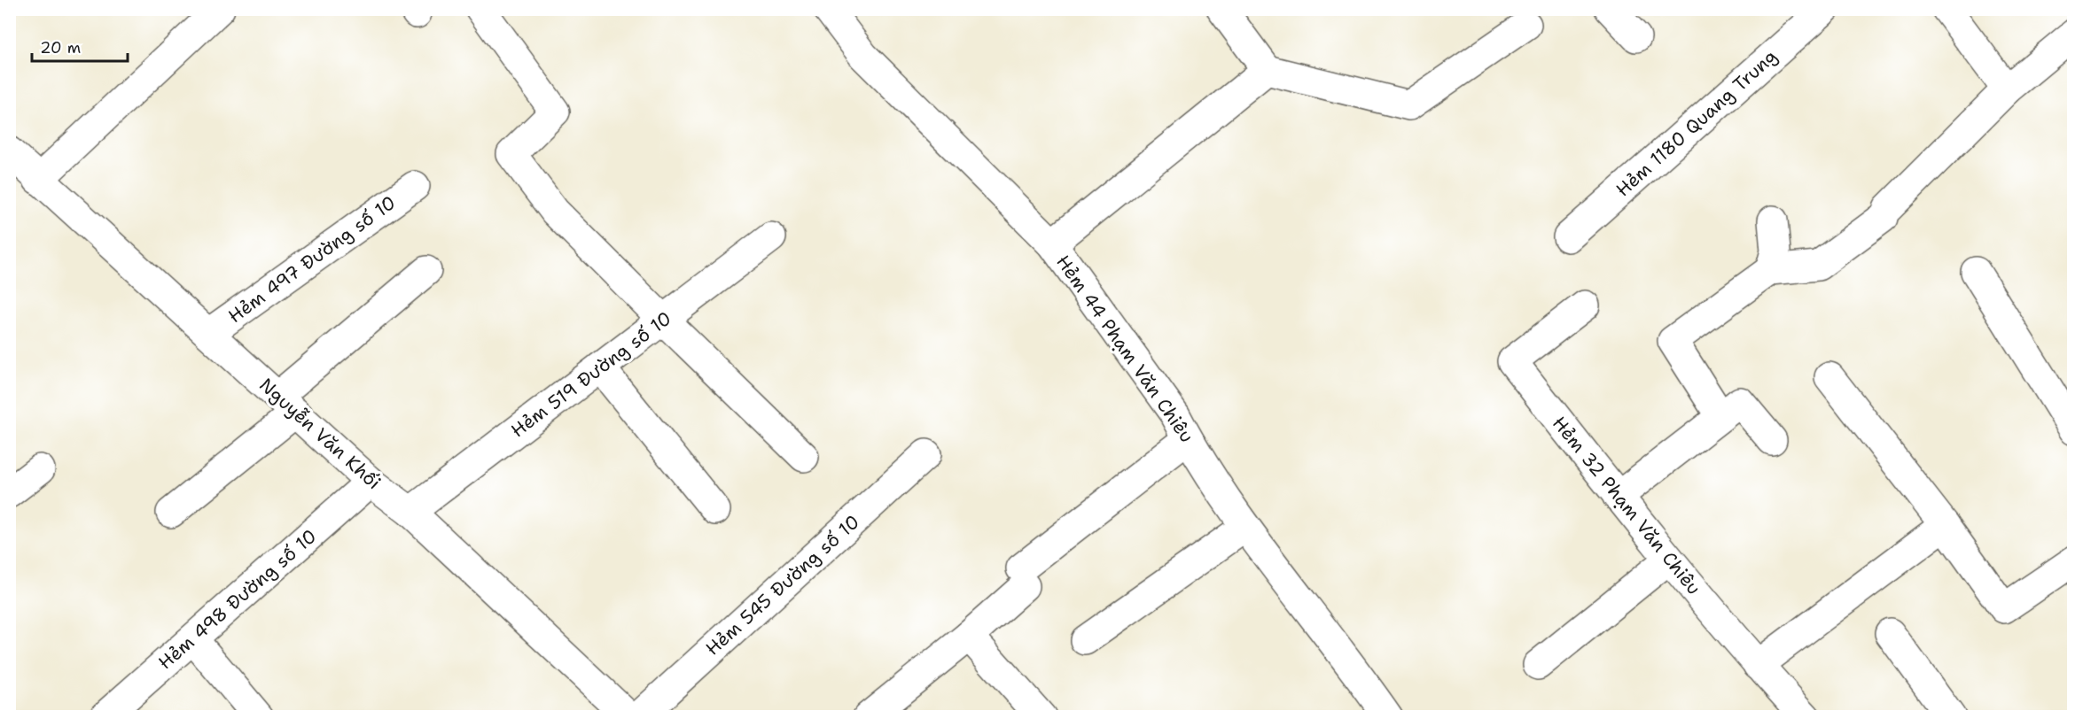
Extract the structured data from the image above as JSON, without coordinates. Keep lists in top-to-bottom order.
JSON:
{
  "streets": {
    "street": [
      "Hẻm 1180 Quang Trung",
      "Hẻm 497 Đường số 10",
      "Hẻm 44 Phạm Văn Chiêu",
      "Hẻm 519 Đường số 10",
      "Nguyễn Văn Khối",
      "Hẻm 32 Phạm Văn Chiêu",
      "Hẻm 545 Đường số 10",
      "Hẻm 498 Đường số 10"
    ]
  },
  "crossings": [
    ["Hẻm 497 Đường số 10", "Nguyễn Văn Khối"],
    ["Hẻm 519 Đường số 10", "Nguyễn Văn Khối"],
    ["Nguyễn Văn Khối", "Hẻm 498 Đường số 10"]
  ],
  "scale_bar": "20 m"
}
